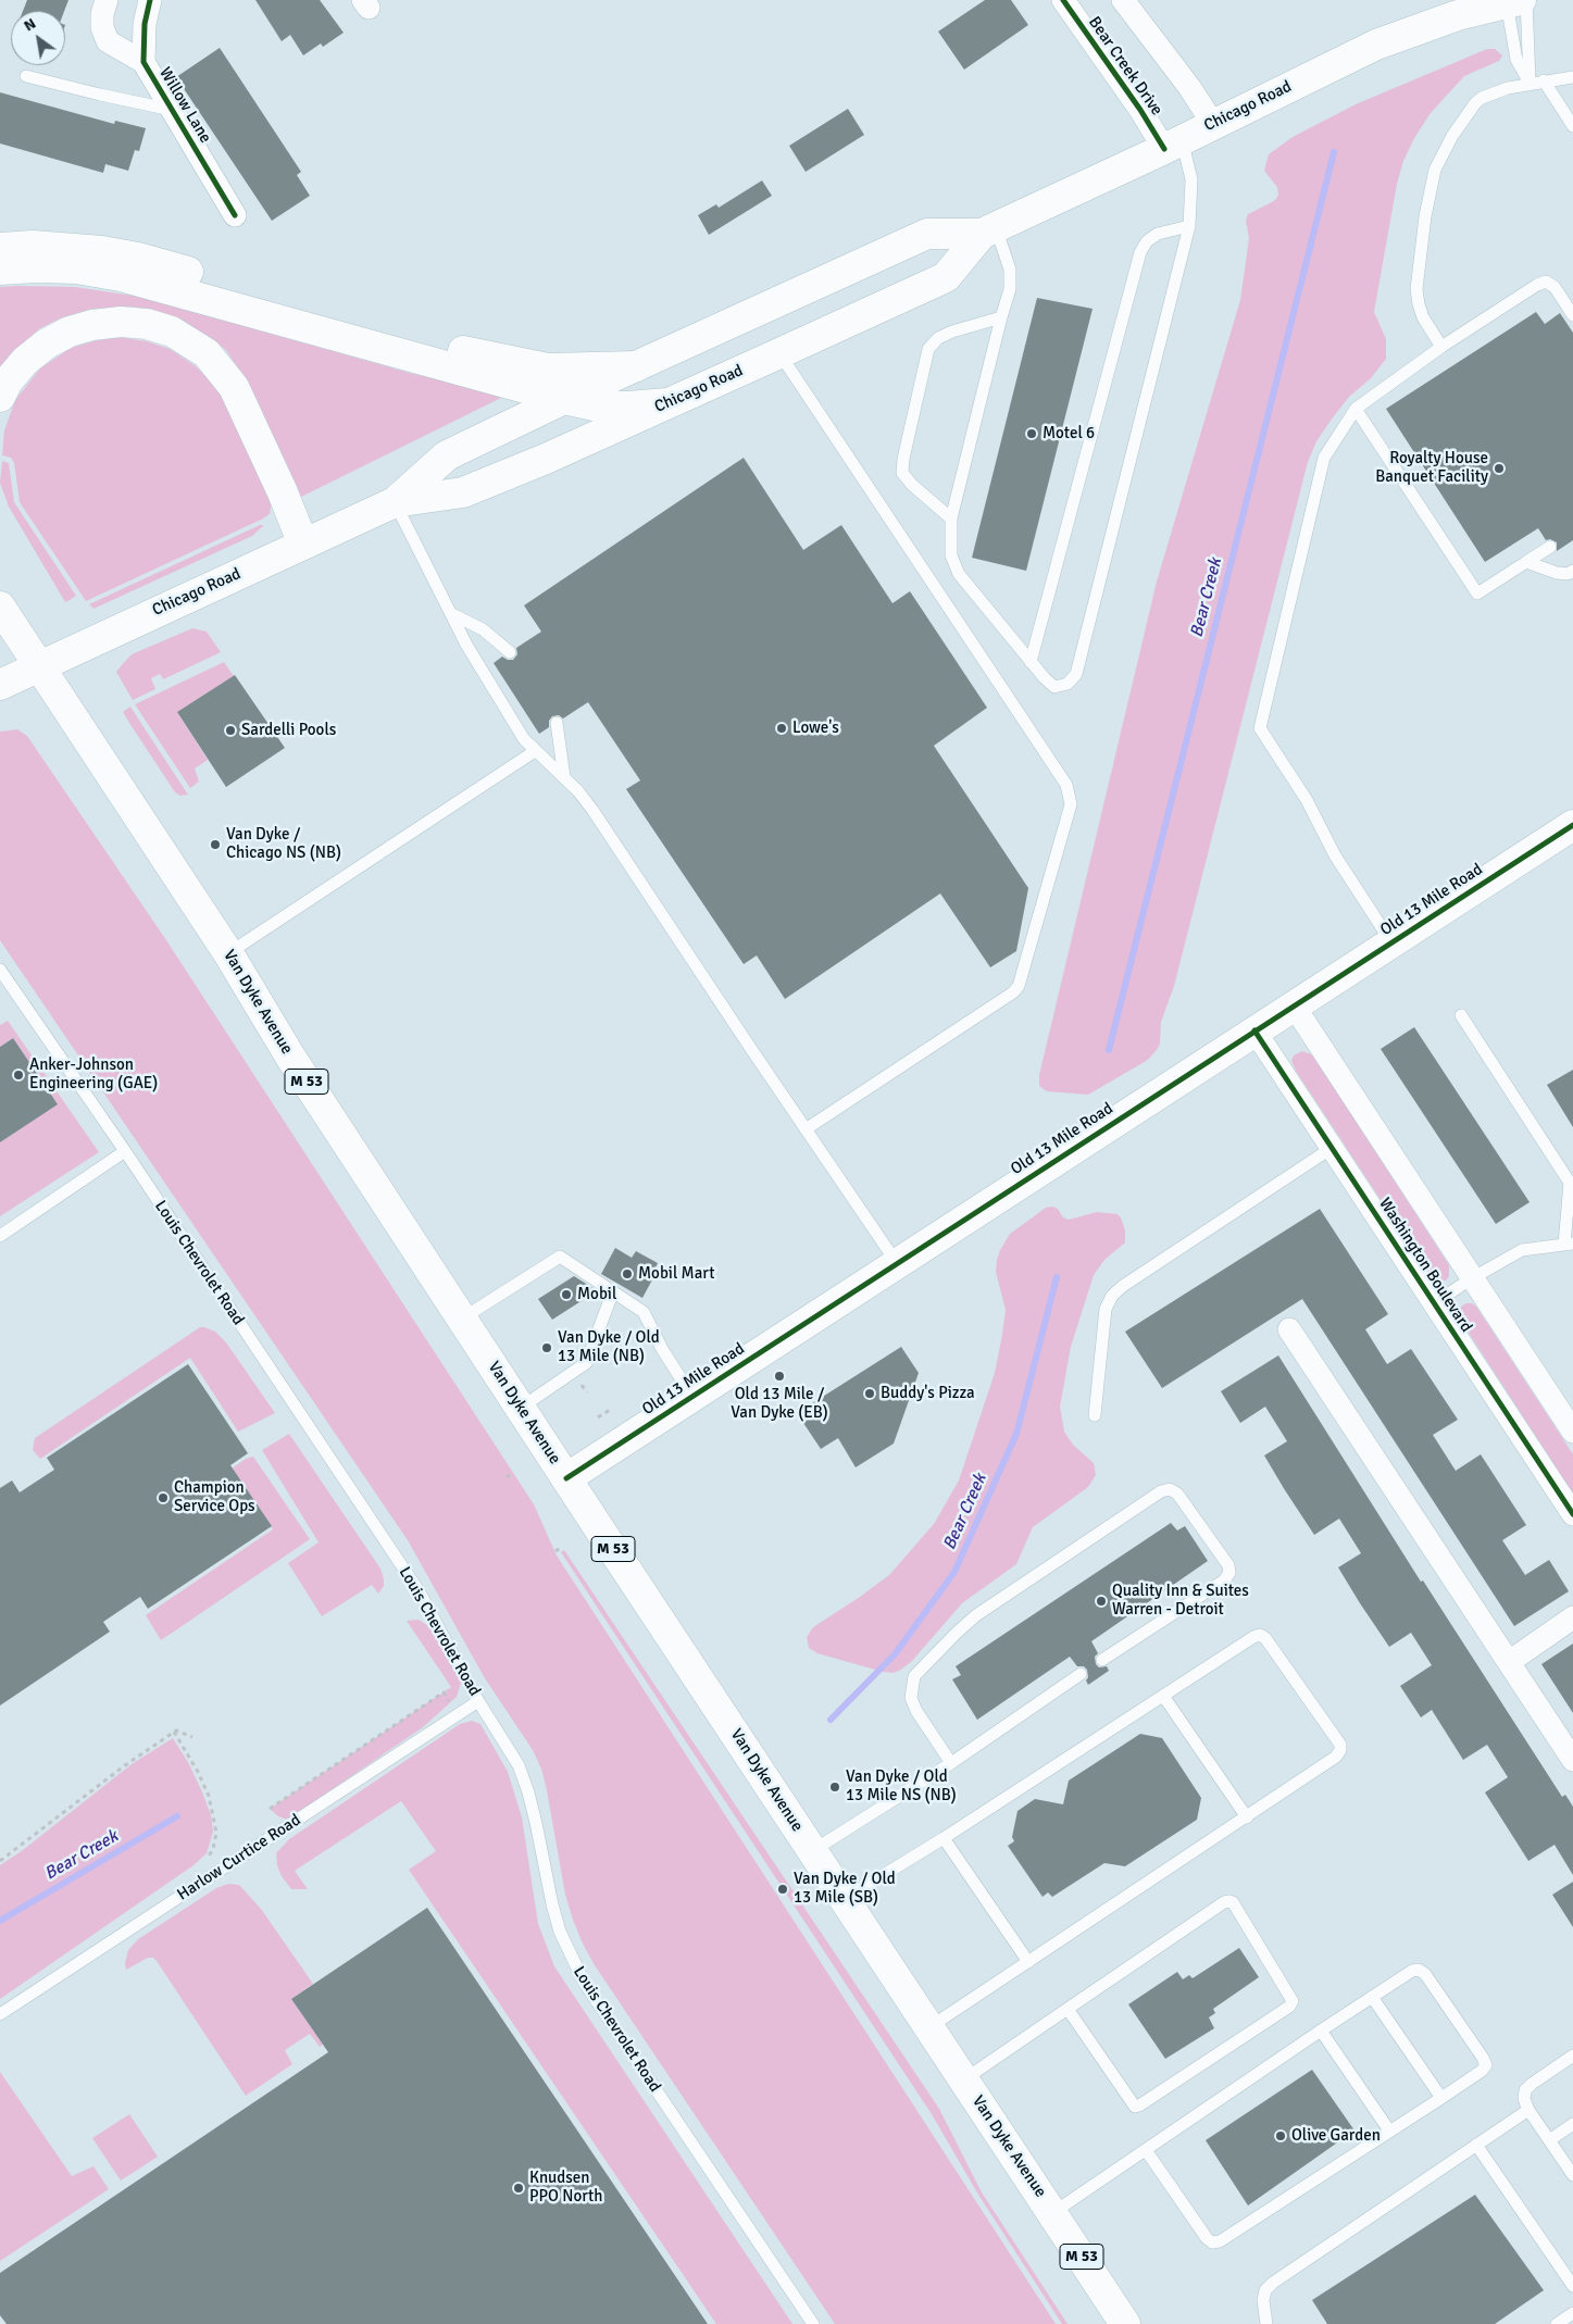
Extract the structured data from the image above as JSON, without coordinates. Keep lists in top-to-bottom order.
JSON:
{
  "streets": {
    "main road": [
      "Chicago Road",
      "Old 13 Mile Road",
      "Van Dyke Avenue",
      "M 53"
    ],
    "street": ["Bear Creek Drive", "Willow Lane", "Washington Boulevard"],
    "lane": ["Louis Chevrolet Road", "Harlow Curtice Road"]
  },
  "crossings": [
    ["Bear Creek Drive", "Chicago Road"],
    ["Chicago Road", "Van Dyke Avenue"],
    ["Old 13 Mile Road", "Van Dyke Avenue"],
    ["Old 13 Mile Road", "Washington Boulevard"],
    ["Louis Chevrolet Road", "Harlow Curtice Road"]
  ],
  "water": ["Bear Creek"],
  "places": [
    "Motel 6",
    "Royalty House Banquet Facility",
    "Lowe's",
    "Sardelli Pools",
    "Van Dyke / Chicago NS (NB)",
    "Anker-Johnson Engineering (GAE)",
    "Mobil Mart",
    "Mobil",
    "Van Dyke / Old 13 Mile (NB)",
    "Old 13 Mile / Van Dyke (EB)",
    "Buddy's Pizza",
    "Champion Service Ops",
    "Quality Inn & Suites Warren - Detroit",
    "Van Dyke / Old 13 Mile NS (NB)",
    "Van Dyke / Old 13 Mile (SB)",
    "Olive Garden",
    "Knudsen PPO North"
  ],
  "north": "top left"
}
